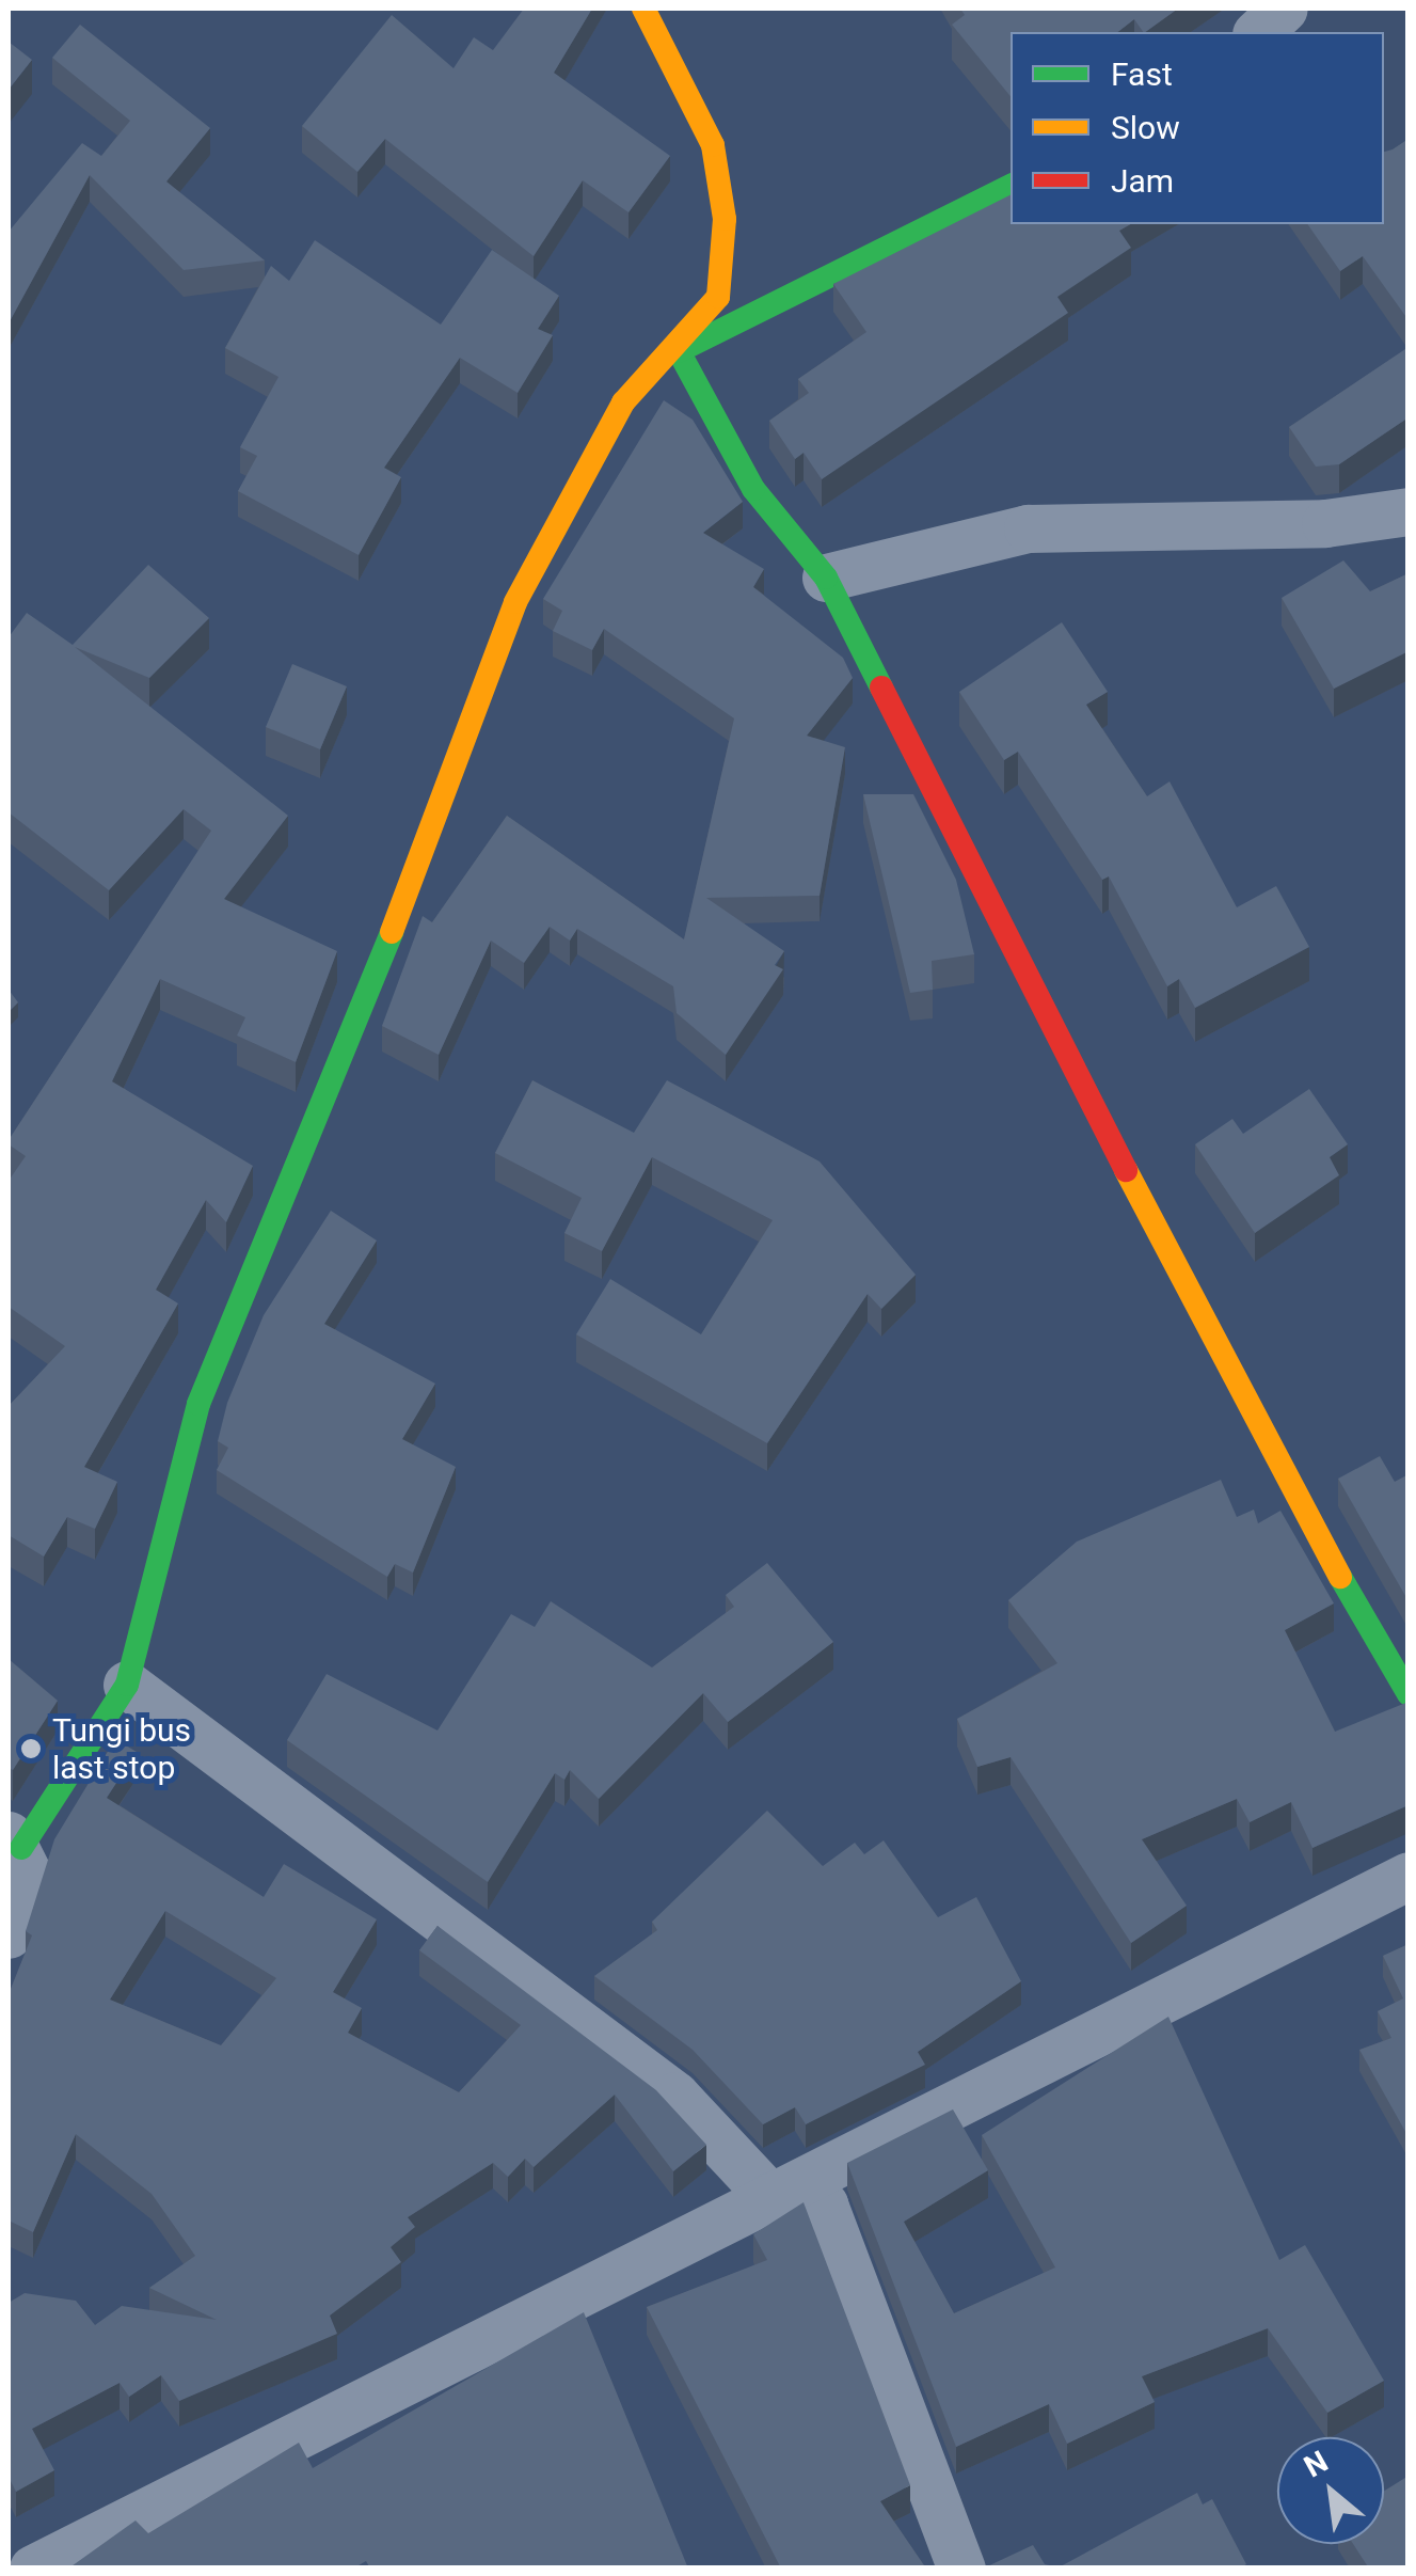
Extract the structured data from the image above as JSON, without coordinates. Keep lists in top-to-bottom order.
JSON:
{
  "places": ["Tungi bus last stop"],
  "legend": ["Fast", "Slow", "Jam"],
  "north": "top left"
}
